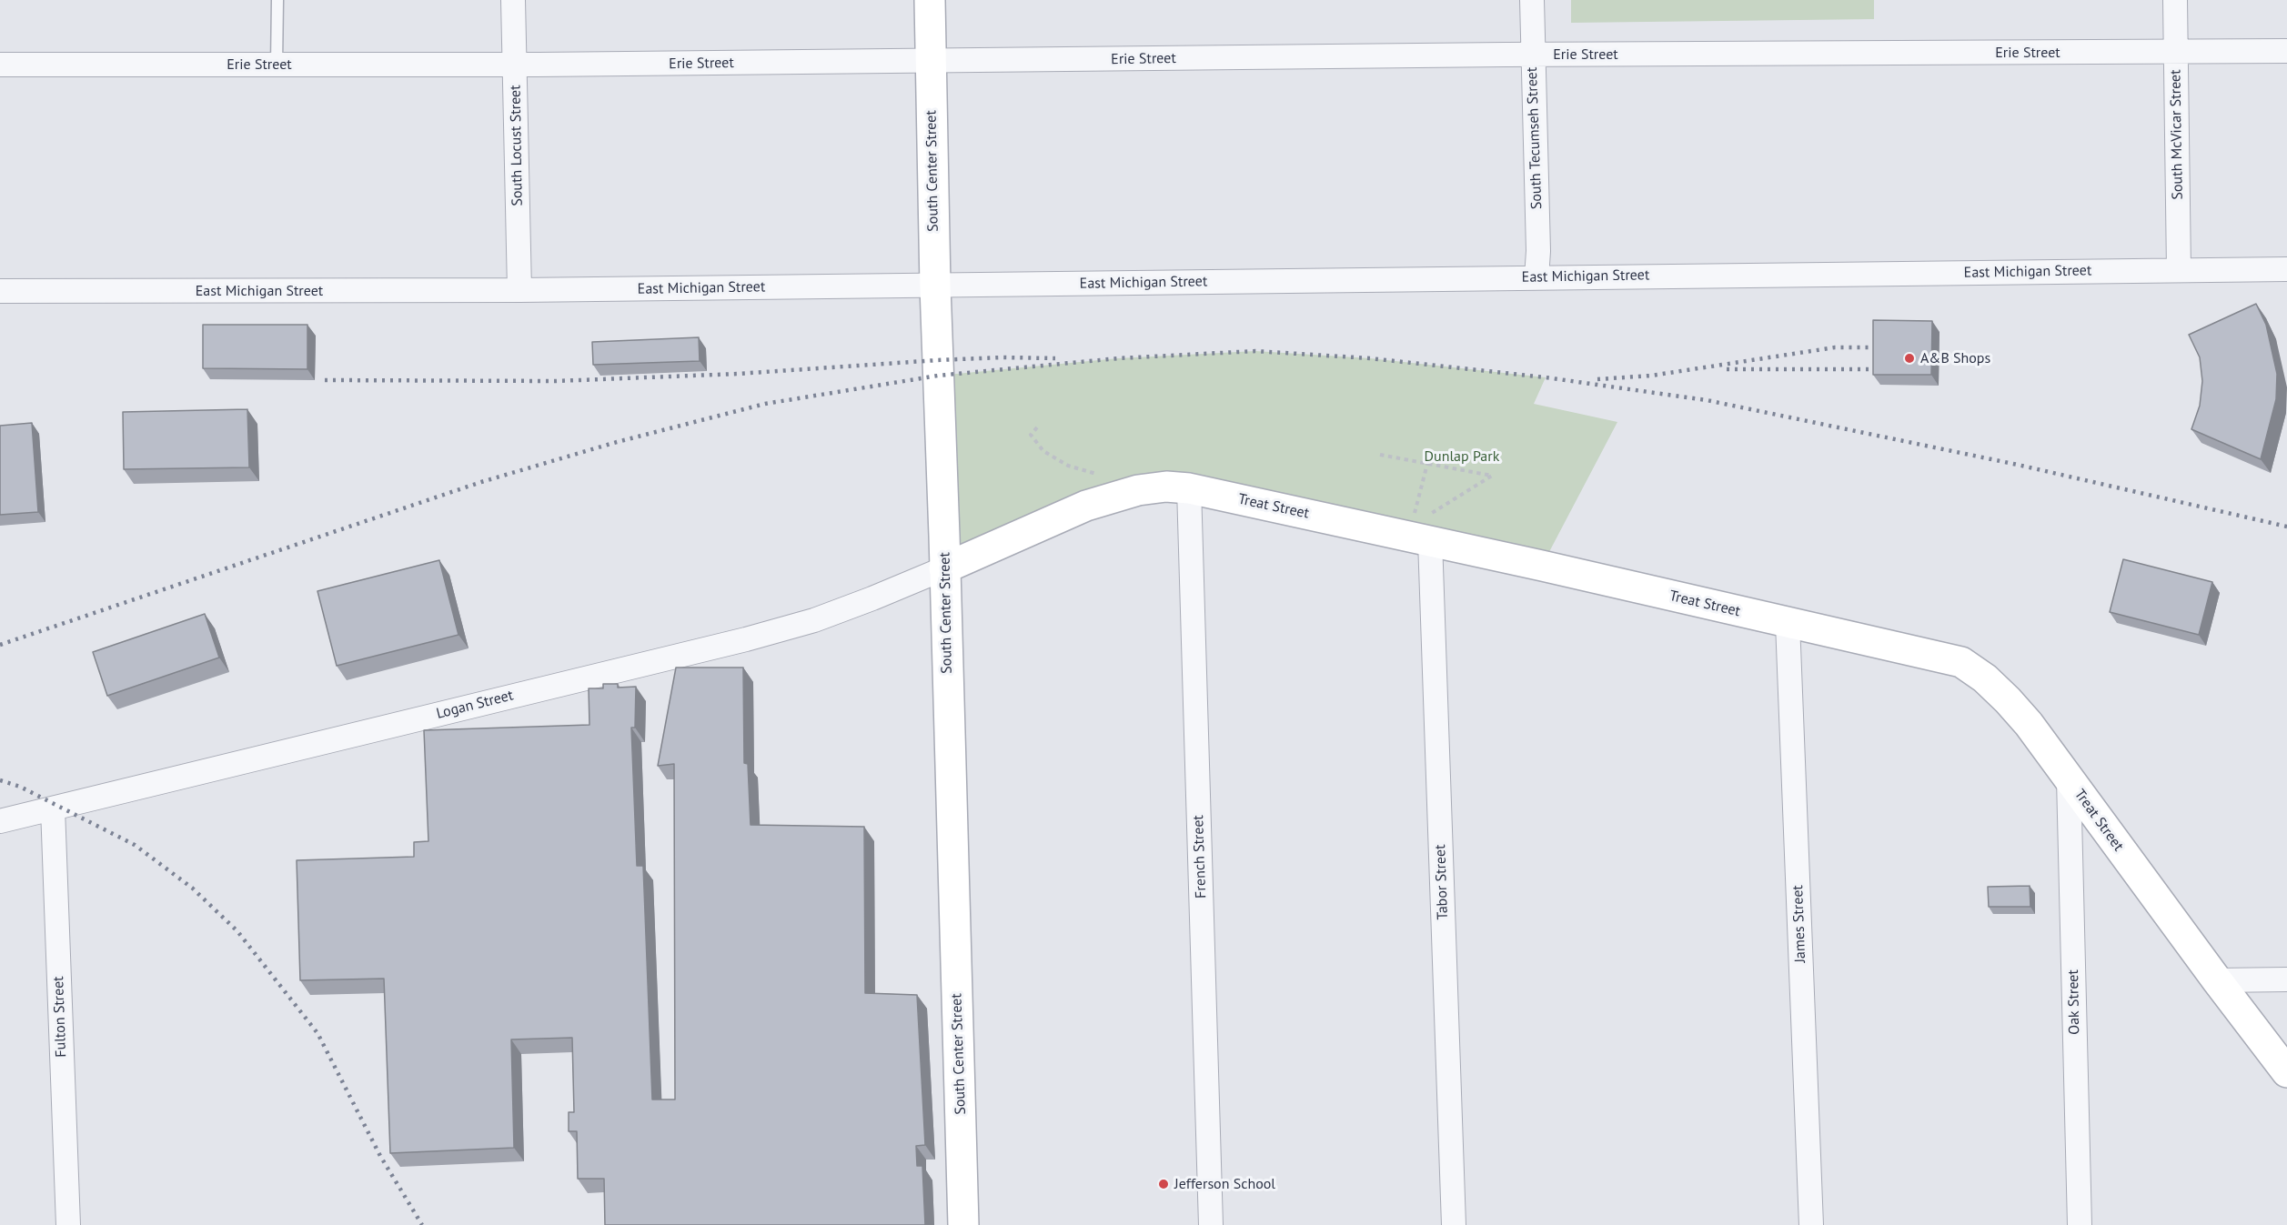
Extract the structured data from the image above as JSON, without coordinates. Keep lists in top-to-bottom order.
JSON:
{
  "streets": {
    "street": [
      "Erie Street",
      "South McVicar Street",
      "South Tecumseh Street",
      "South Locust Street",
      "South Center Street",
      "East Michigan Street",
      "Treat Street",
      "Logan Street",
      "French Street",
      "Tabor Street",
      "James Street",
      "Oak Street",
      "Fulton Street"
    ]
  },
  "crossings": [
    ["Erie Street", "South McVicar Street"],
    ["Erie Street", "South Tecumseh Street"],
    ["Erie Street", "South Locust Street"],
    ["Erie Street", "South Center Street"],
    ["South McVicar Street", "East Michigan Street"],
    ["South Tecumseh Street", "East Michigan Street"],
    ["South Locust Street", "East Michigan Street"],
    ["South Center Street", "East Michigan Street"],
    ["South Center Street", "Treat Street"],
    ["South Center Street", "Logan Street"],
    ["Treat Street", "Logan Street"],
    ["Treat Street", "French Street"],
    ["Treat Street", "Tabor Street"],
    ["Treat Street", "James Street"],
    ["Treat Street", "Oak Street"],
    ["Logan Street", "Fulton Street"]
  ],
  "parks": ["Dunlap Park"],
  "places": ["A&B Shops", "Jefferson School"]
}
